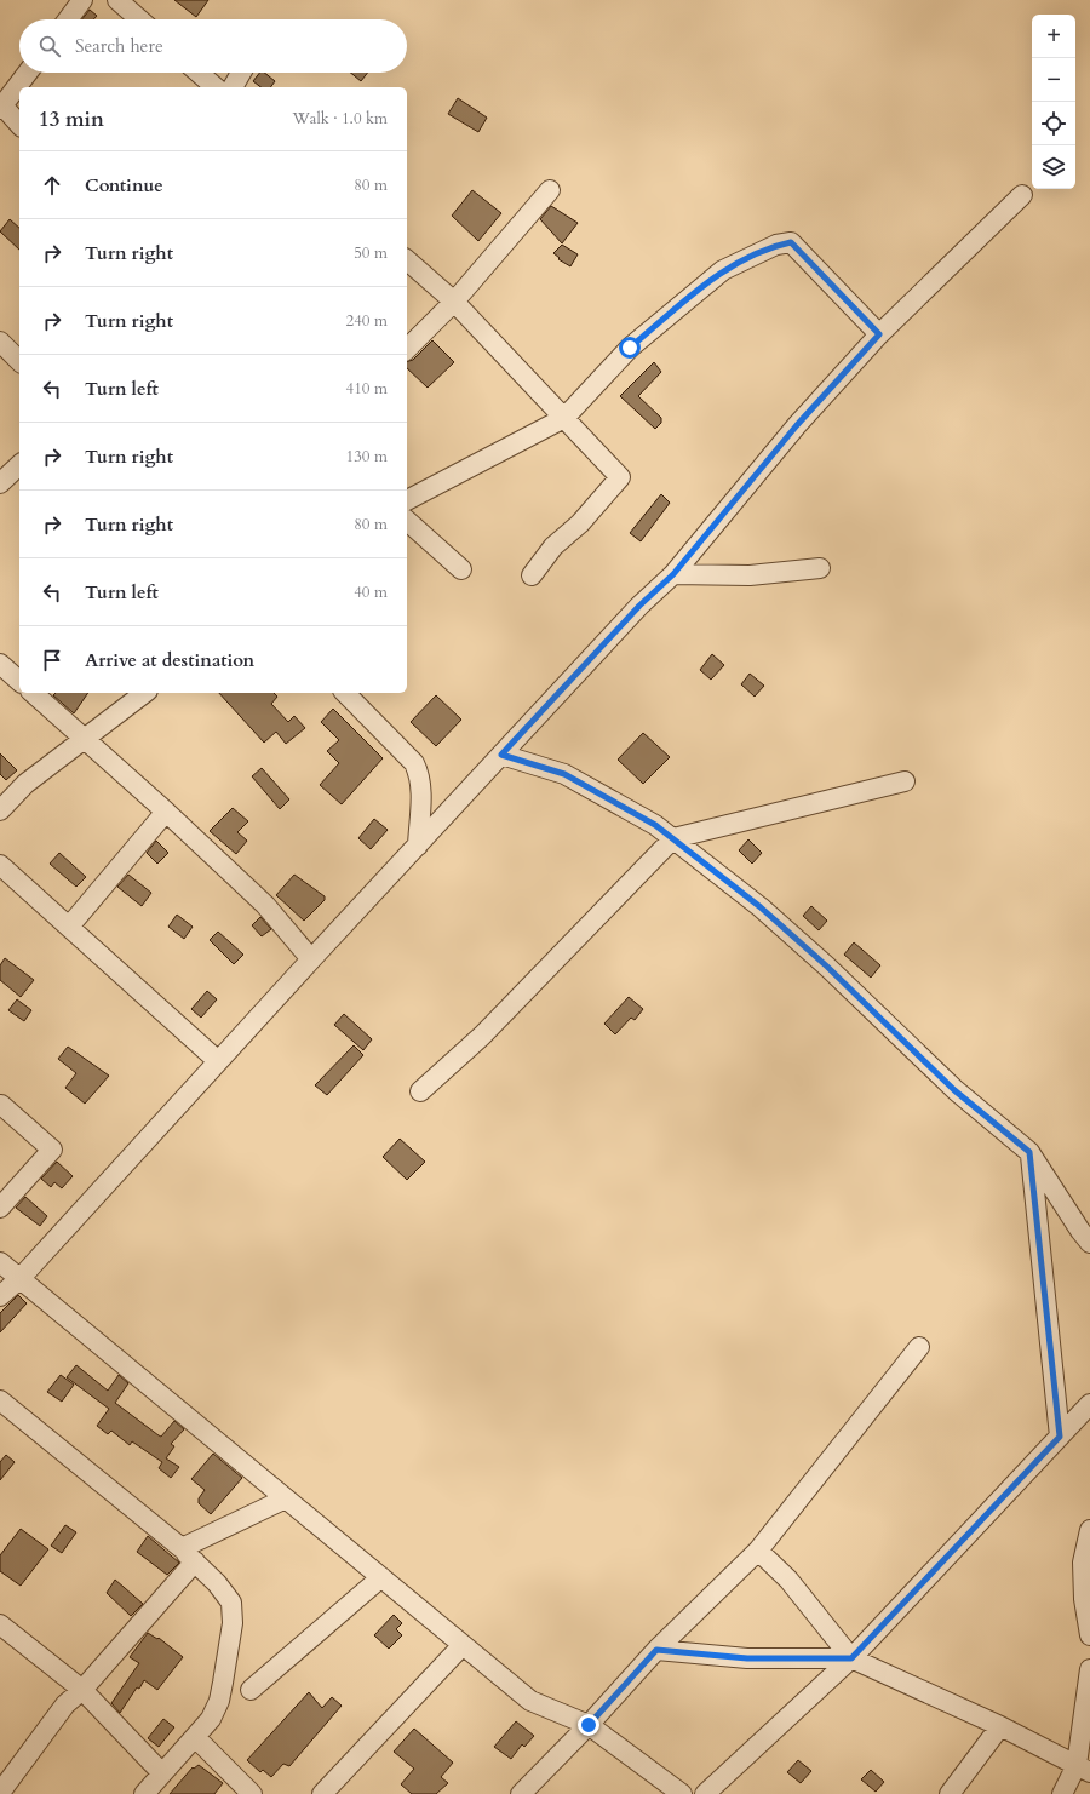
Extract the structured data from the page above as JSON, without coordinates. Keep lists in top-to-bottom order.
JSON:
{
  "page": {
    "map_buttons": ["+", "−"],
    "search": "Search here",
    "heading": ["13 min", "Walk · 1.0 km"],
    "list": [
      ["Continue", "80 m"],
      ["Turn right", "50 m"],
      ["Turn right", "240 m"],
      ["Turn left", "410 m"],
      ["Turn right", "130 m"],
      ["Turn right", "80 m"],
      ["Turn left", "40 m"],
      "Arrive at destination"
    ]
  }
}
